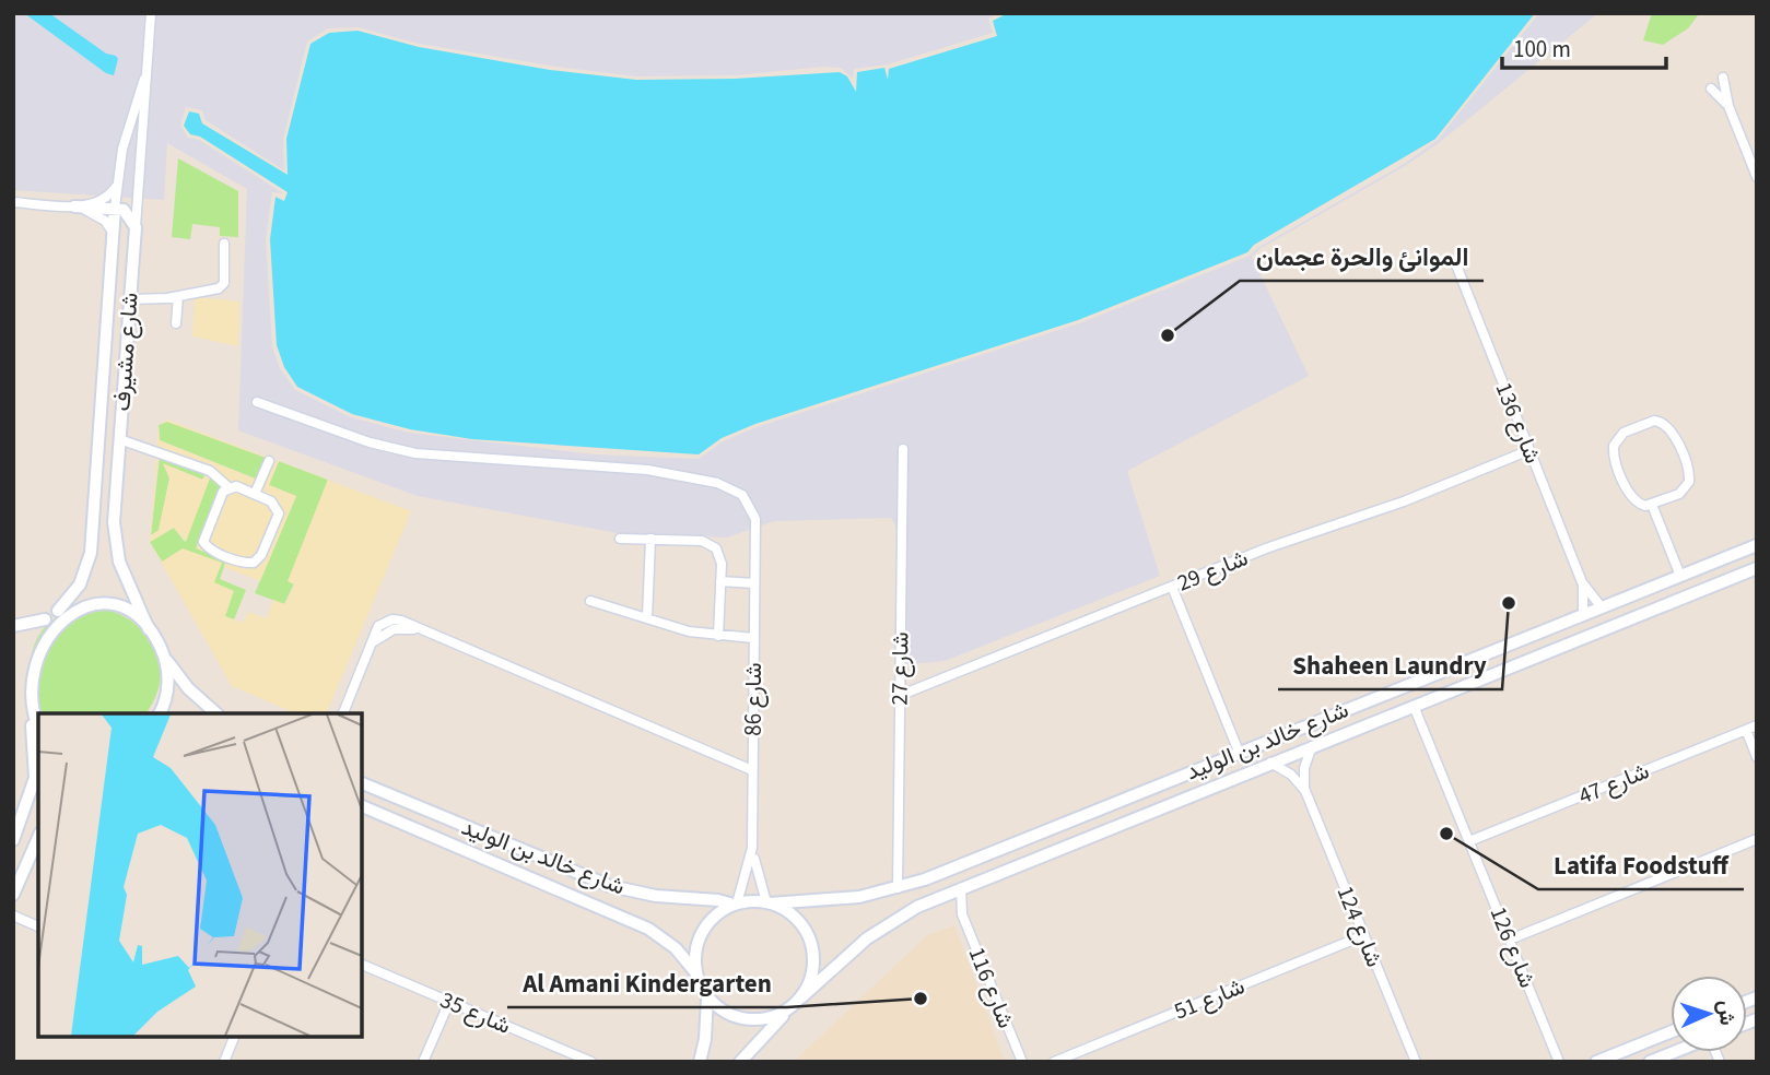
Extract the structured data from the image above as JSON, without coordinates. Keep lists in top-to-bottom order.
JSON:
{
  "streets": {
    "main road": ["شارع مشيرف", "شارع خالد بن الوليد"],
    "street": [
      "شارع 136",
      "شارع 29",
      "شارع 27",
      "شارع 86",
      "شارع 47",
      "شارع 124",
      "شارع 126",
      "شارع 116",
      "شارع 51",
      "شارع 35"
    ]
  },
  "crossings": [
    ["شارع 136", "شارع 29"],
    ["شارع 136", "شارع خالد بن الوليد"],
    ["شارع 29", "شارع 27"],
    ["شارع 27", "شارع خالد بن الوليد"],
    ["شارع 86", "شارع خالد بن الوليد"],
    ["شارع خالد بن الوليد", "شارع 124"],
    ["شارع خالد بن الوليد", "شارع 126"],
    ["شارع خالد بن الوليد", "شارع 116"],
    ["شارع 47", "شارع 126"],
    ["شارع 124", "شارع 51"]
  ],
  "places": [
    "الموانئ والحرة عجمان",
    "Shaheen Laundry",
    "Latifa Foodstuff",
    "Al Amani Kindergarten"
  ],
  "scale_bar": "100 m",
  "north": "right"
}
